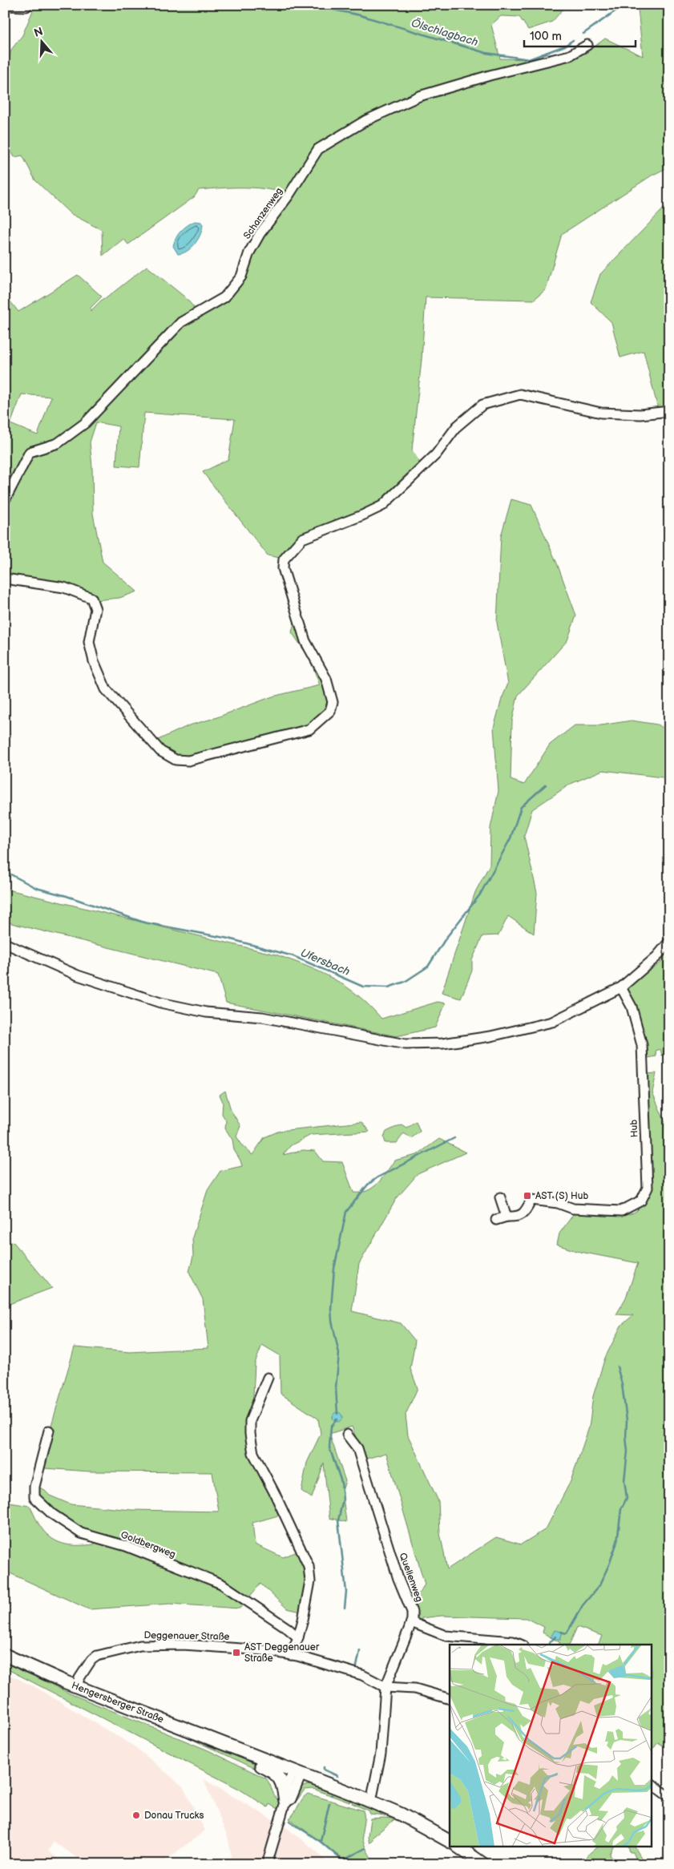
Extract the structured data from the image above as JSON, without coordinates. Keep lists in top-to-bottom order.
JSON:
{
  "streets": {
    "main road": ["Hengersberger Straße"],
    "street": [
      "Schanzenweg",
      "Hub",
      "Goldbergweg",
      "Quellenweg",
      "Deggenauer Straße"
    ]
  },
  "crossings": [
    ["Quellenweg", "Deggenauer Straße"],
    ["Quellenweg", "Hengersberger Straße"],
    ["Deggenauer Straße", "Hengersberger Straße"]
  ],
  "water": ["Ölschlagbach", "Ufersbach"],
  "places": {
    "transit": ["AST (S) Hub", "AST Deggenauer Straße"],
    "other": ["Donau Trucks"]
  },
  "scale_bar": "100 m",
  "north": "top"
}
